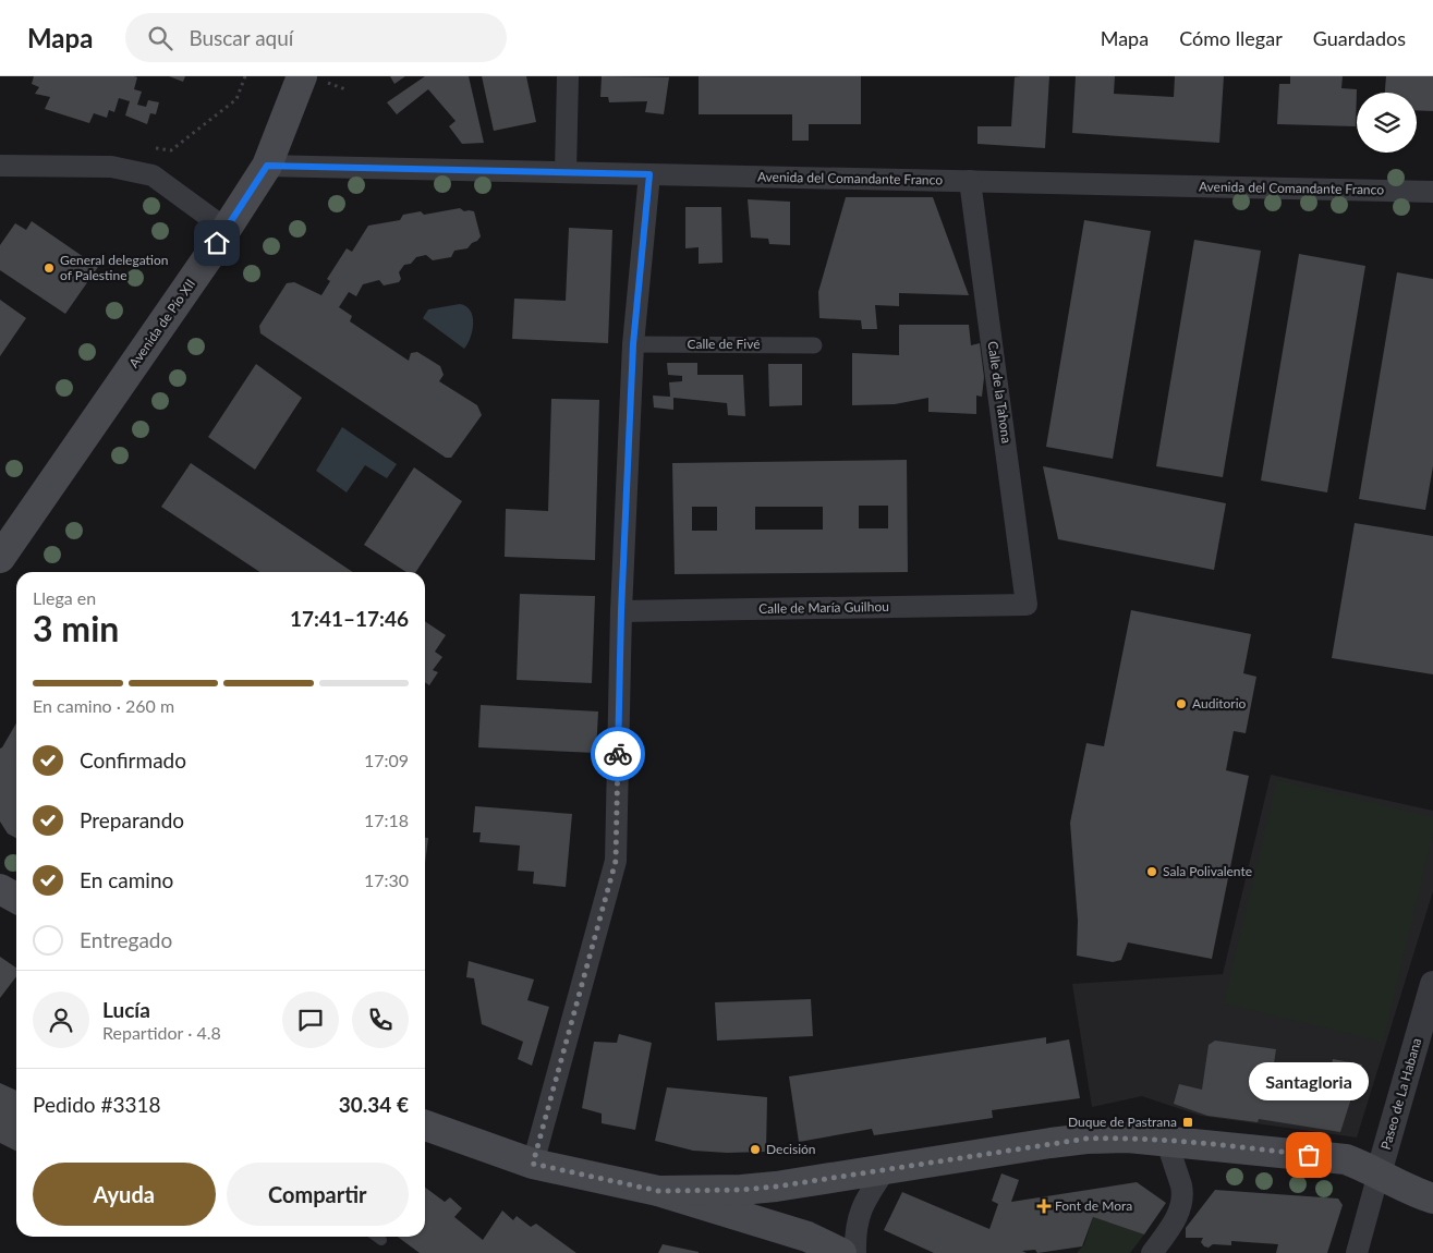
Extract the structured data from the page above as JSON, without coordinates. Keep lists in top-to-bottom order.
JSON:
{
  "streets": {
    "main road": ["Avenida de Pío XII"],
    "street": [
      "Avenida del Comandante Franco",
      "Calle de Fivé",
      "Calle de la Tahona",
      "Calle de María Guilhou",
      "Paseo de La Habana"
    ]
  },
  "crossings": [
    ["Avenida del Comandante Franco", "Avenida de Pío XII"],
    ["Avenida del Comandante Franco", "Calle de la Tahona"],
    ["Calle de la Tahona", "Calle de María Guilhou"]
  ],
  "places": {
    "other": [
      "General delegation of Palestine",
      "Auditorio",
      "Sala Polivalente",
      "Decisión",
      "Santagloria"
    ],
    "transit": ["Duque de Pastrana"],
    "health": ["Font de Mora"]
  },
  "page": {
    "header": "Mapa",
    "search": "Buscar aquí",
    "nav": ["Mapa", "Cómo llegar", "Guardados"],
    "heading": ["3 min", "Llega en", "17:41–17:46"],
    "panel": [
      "Lucía",
      "Repartidor · 4.8",
      "Pedido #3318",
      "30.34 €"
    ],
    "bar": "En camino · 260 m",
    "list": [
      ["Confirmado", "17:09"],
      ["Preparando", "17:18"],
      ["En camino", "17:30"],
      "Entregado"
    ],
    "bubble": "Santagloria",
    "buttons": ["Ayuda", "Compartir"]
  }
}
